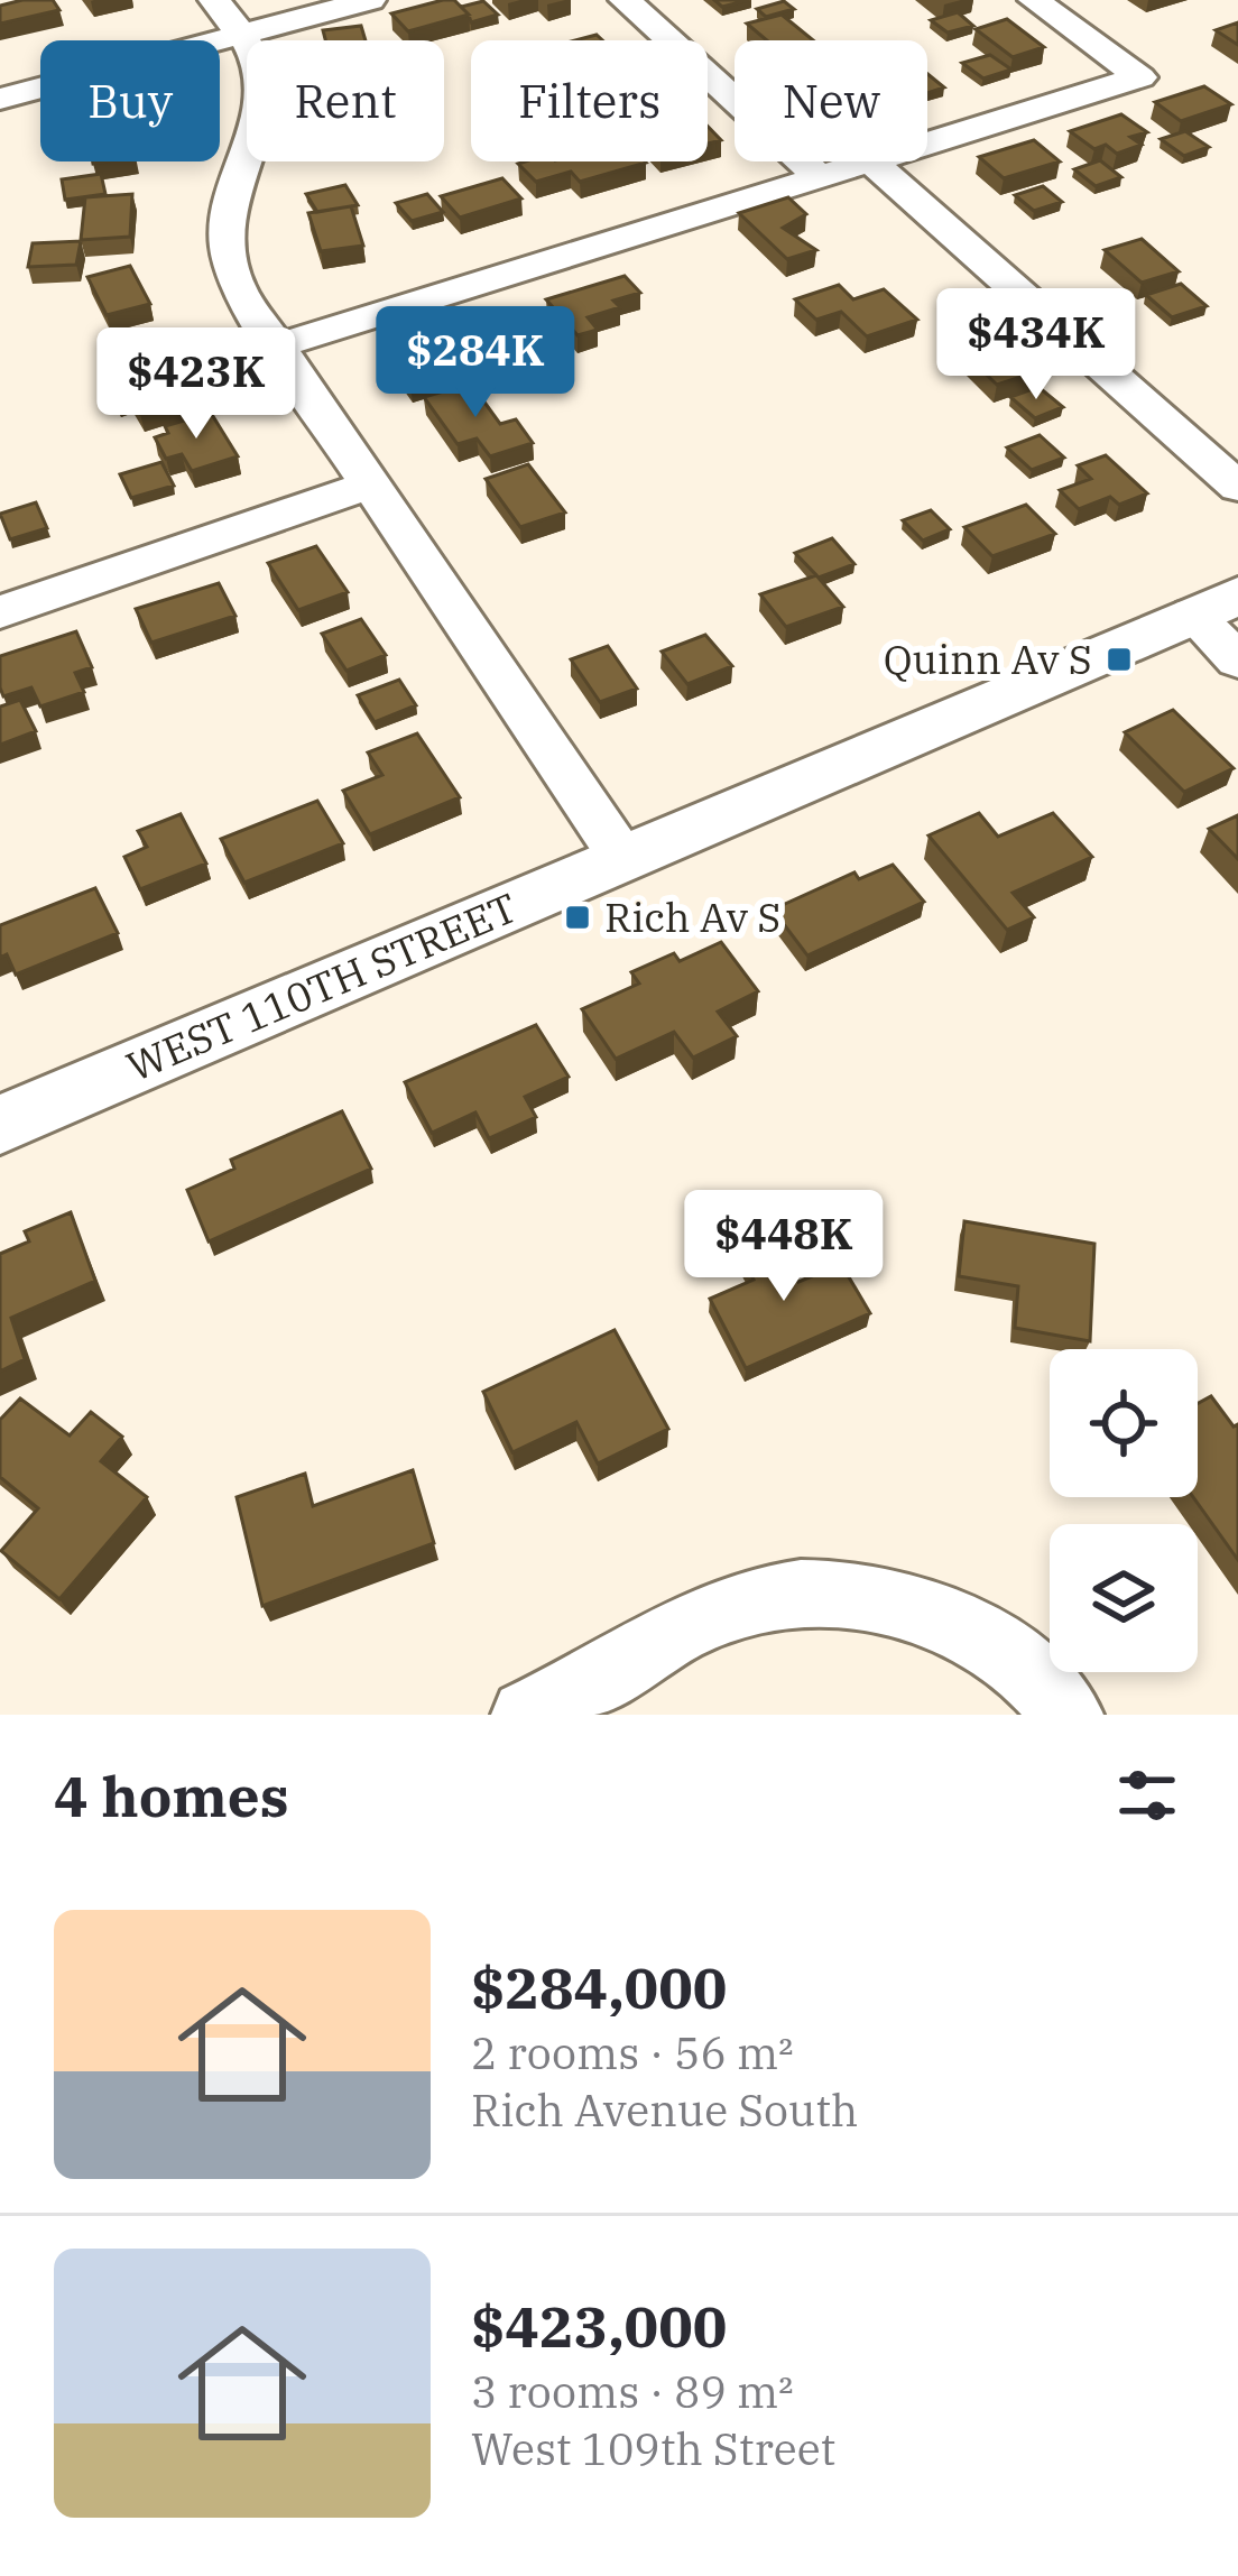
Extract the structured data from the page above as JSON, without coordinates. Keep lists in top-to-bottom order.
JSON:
{
  "streets": {
    "street": ["WEST 110TH STREET"]
  },
  "places": {
    "transit": ["Quinn Av S", "Rich Av S"]
  },
  "page": {
    "chip": [
      "Buy",
      "Rent",
      "Filters",
      "New"
    ],
    "price": [
      "$434K",
      "$284K",
      "$423K",
      "$448K"
    ],
    "heading": "4 homes",
    "list": [
      {
        "name": "$284,000",
        "note": "2 rooms · 56 m² · Rich Avenue South"
      },
      {
        "name": "$423,000",
        "note": "3 rooms · 89 m² · West 109th Street"
      }
    ]
  }
}
